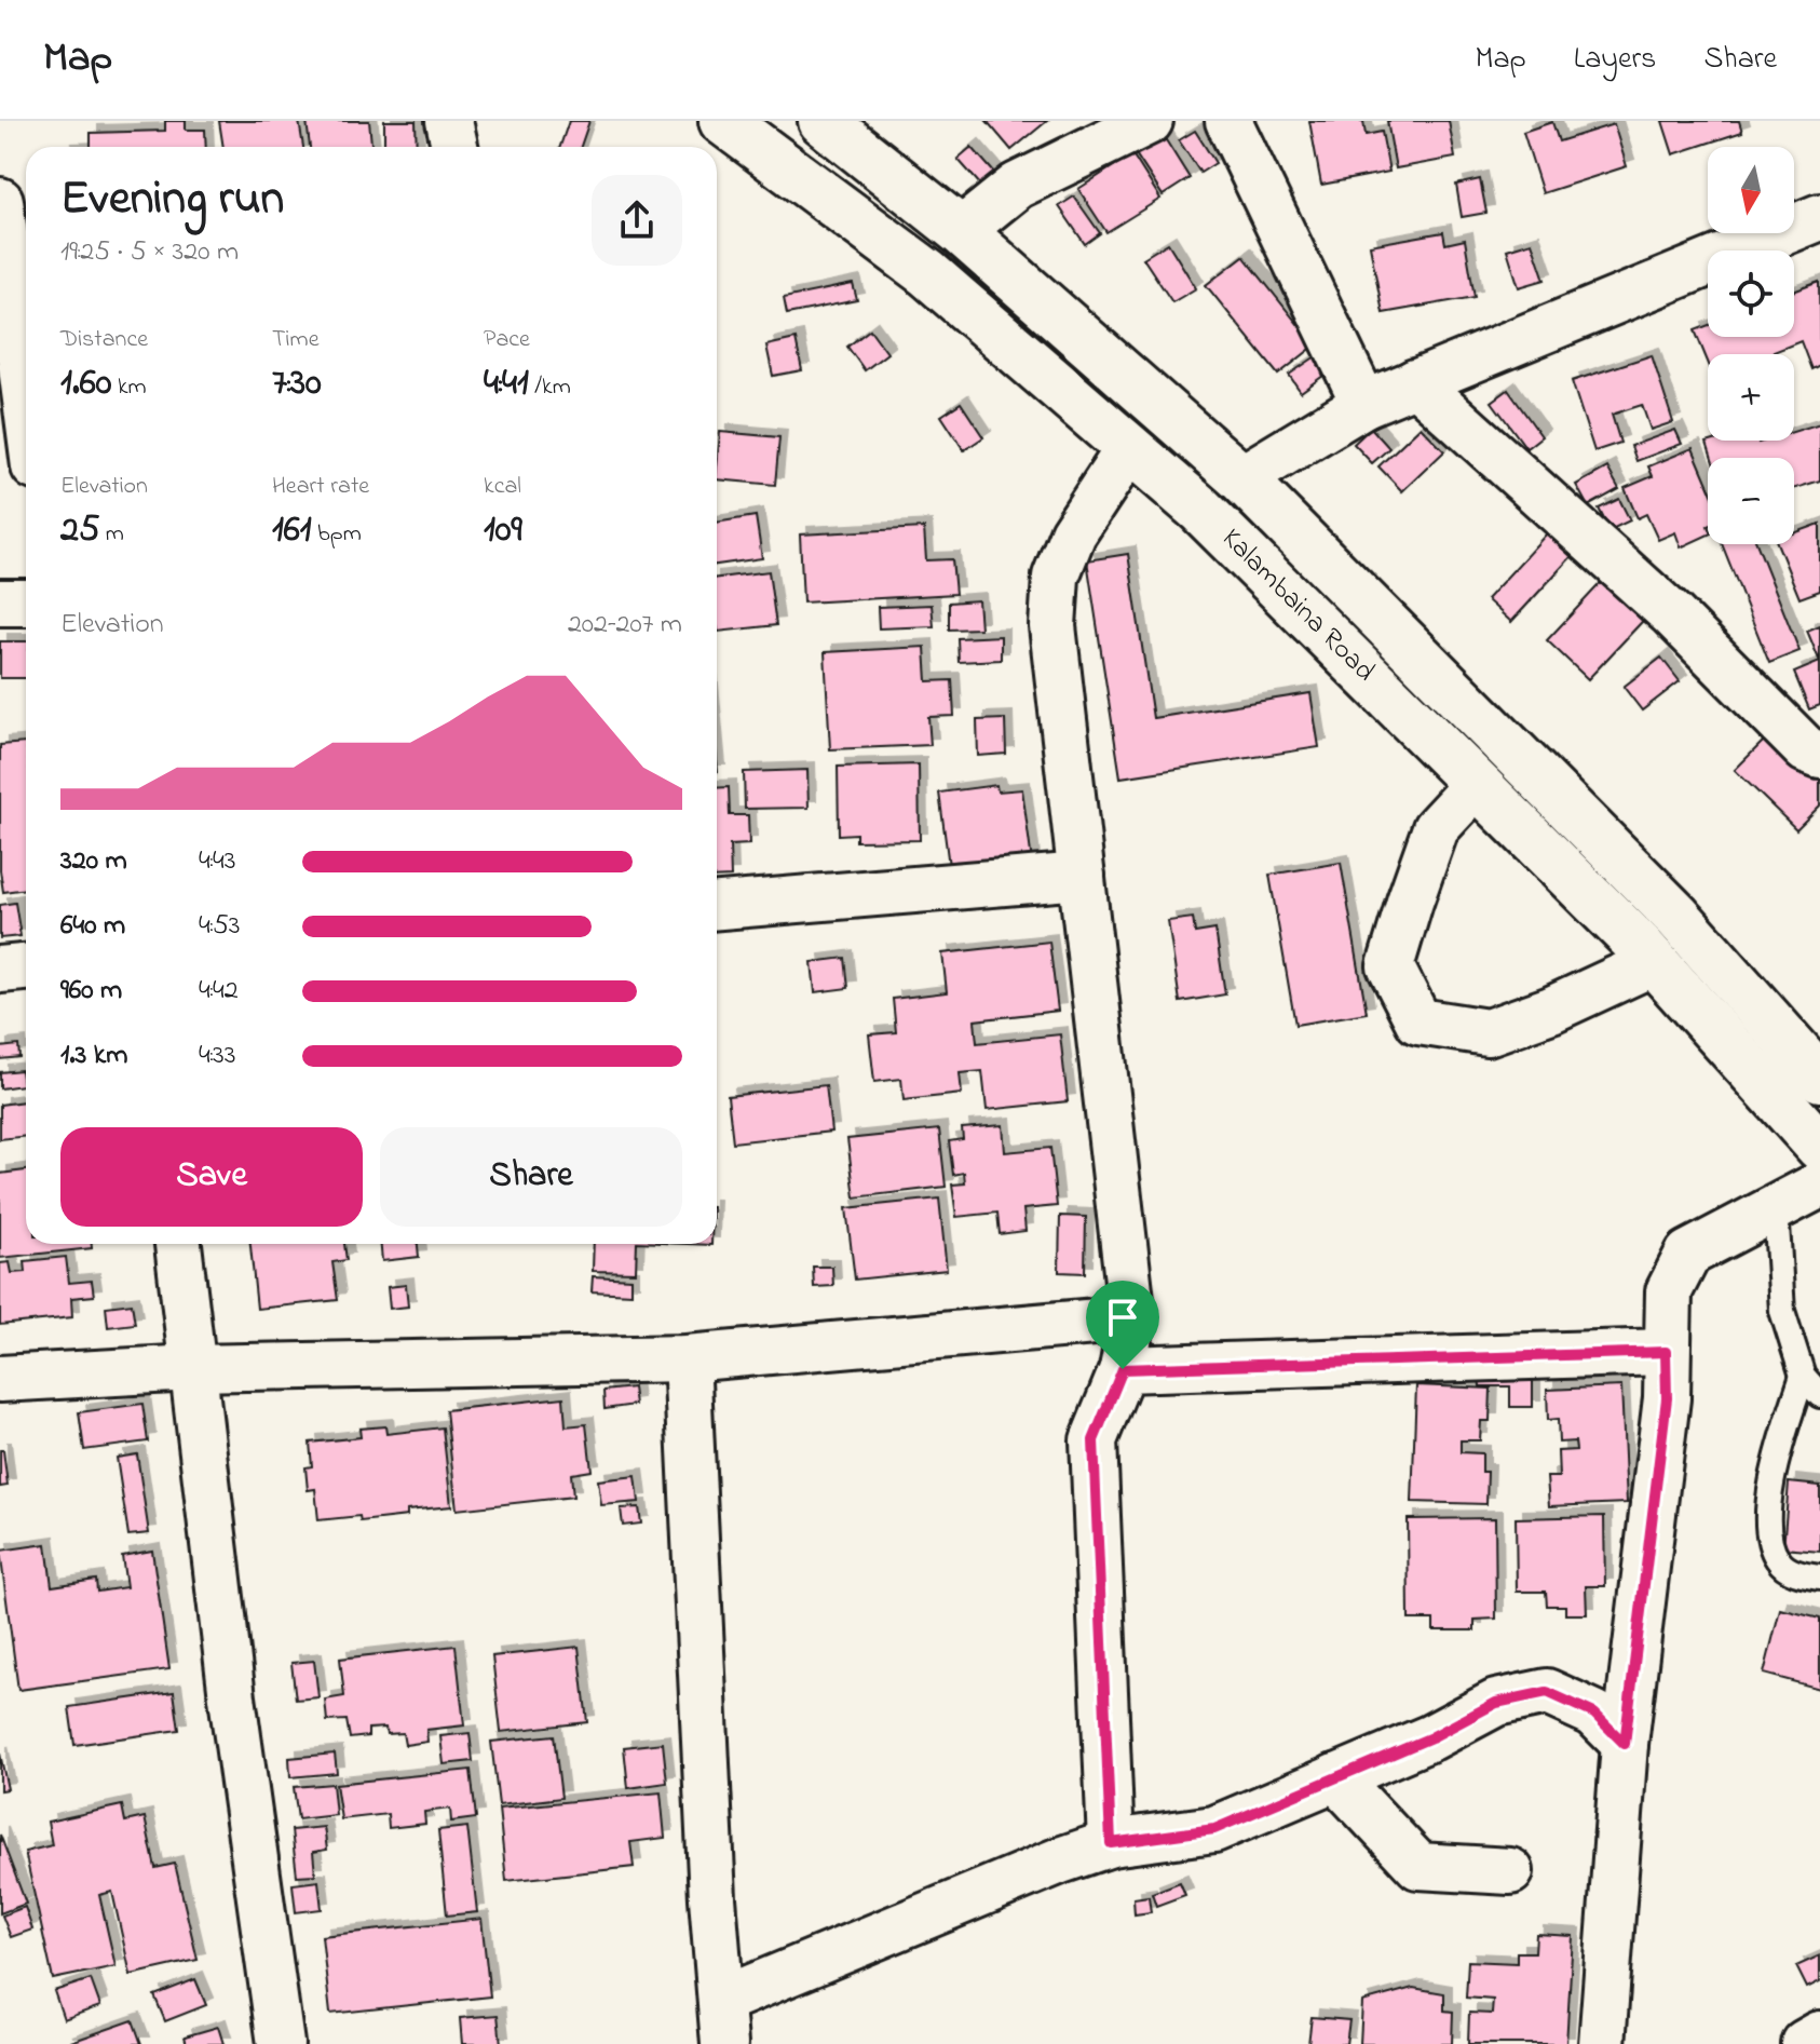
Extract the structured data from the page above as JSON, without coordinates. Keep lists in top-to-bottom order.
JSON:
{
  "streets": {
    "main road": ["Kalambaina Road"]
  },
  "north": "bottom",
  "page": {
    "header": "Map",
    "nav": ["Map", "Layers", "Share"],
    "map_buttons": ["+", "−"],
    "heading": ["Evening run", "19:25 · 5 × 320 m"],
    "stats": [
      ["Distance", "1.60 km"],
      ["Time", "7:30"],
      ["Pace", "4:41 /km"],
      ["Elevation", "25 m"],
      ["Heart rate", "161 bpm"],
      ["kcal", "109"]
    ],
    "chart": ["Elevation", "202–207 m"],
    "list": [
      {
        "name": "320 m",
        "note": "4:43"
      },
      {
        "name": "640 m",
        "note": "4:53"
      },
      {
        "name": "960 m",
        "note": "4:42"
      },
      {
        "name": "1.3 km",
        "note": "4:33"
      }
    ],
    "buttons": ["Save", "Share"]
  }
}
